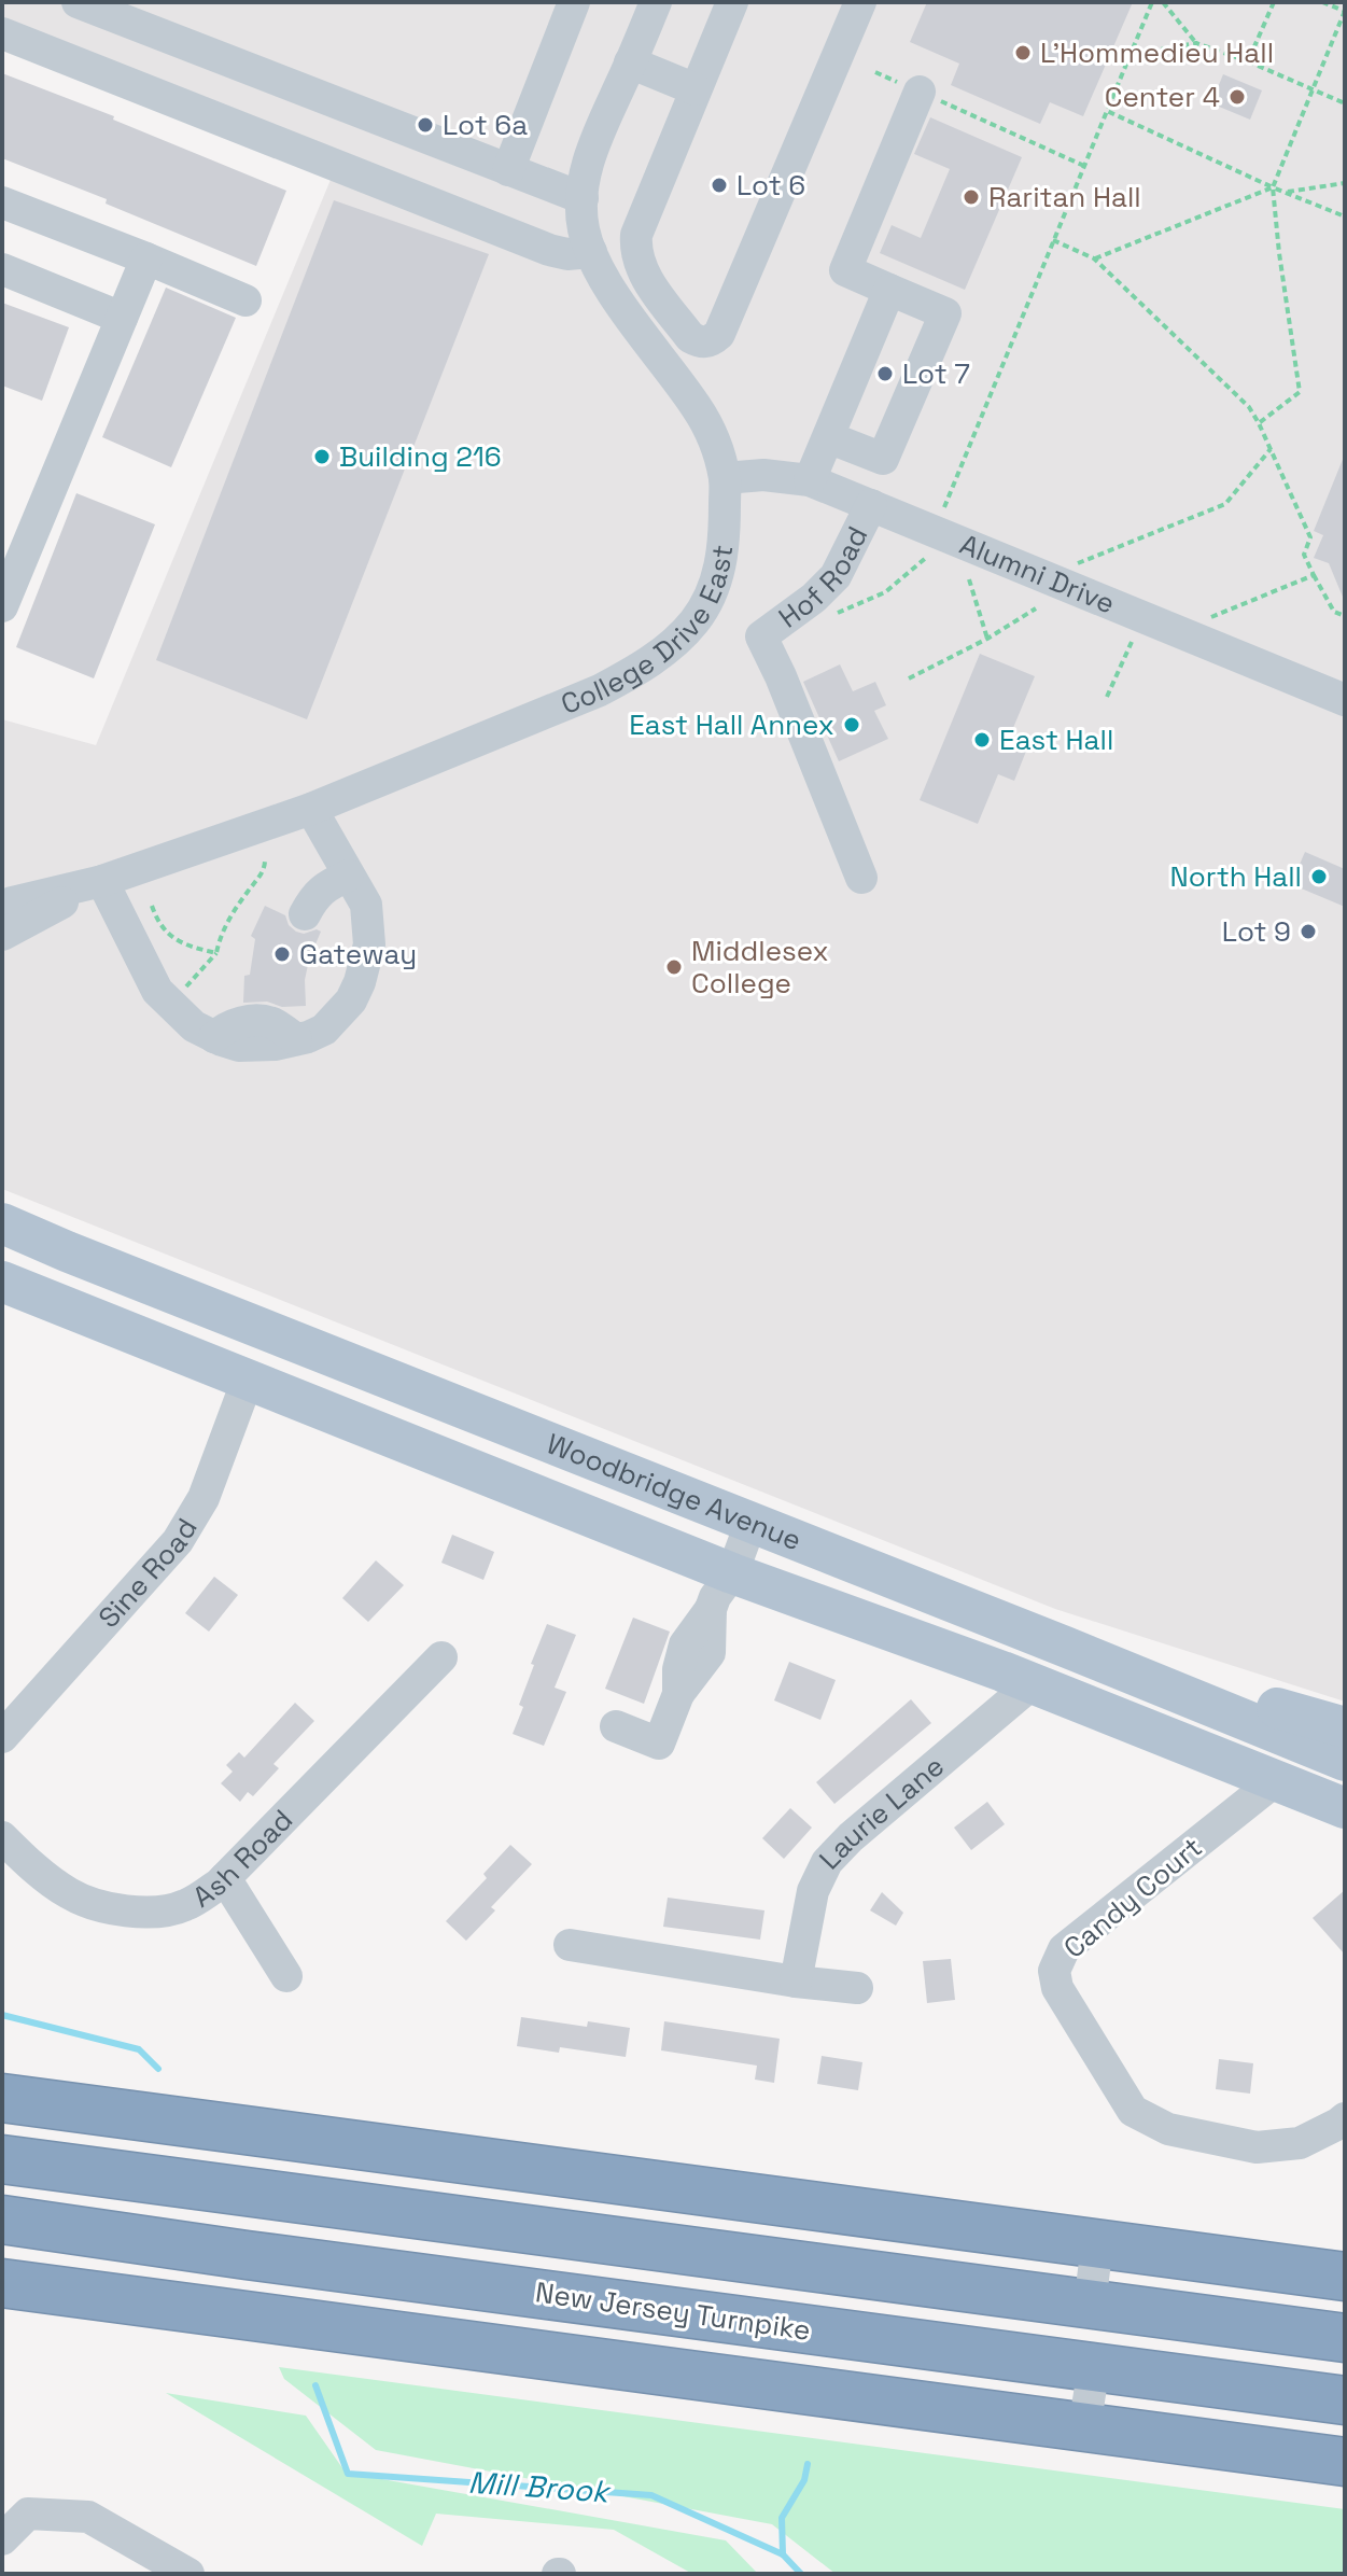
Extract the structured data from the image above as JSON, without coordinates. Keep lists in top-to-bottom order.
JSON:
{
  "streets": {
    "highway": ["New Jersey Turnpike"],
    "main road": ["Woodbridge Avenue"],
    "street": [
      "Hof Road",
      "Alumni Drive",
      "College Drive East",
      "Sine Road",
      "Laurie Lane",
      "Ash Road",
      "Candy Court"
    ]
  },
  "crossings": [
    ["Hof Road", "Alumni Drive"],
    ["Alumni Drive", "College Drive East"],
    ["Woodbridge Avenue", "Sine Road"],
    ["Woodbridge Avenue", "Laurie Lane"],
    ["Woodbridge Avenue", "Candy Court"]
  ],
  "water": ["Mill Brook"],
  "places": [
    "L'Hommedieu Hall",
    "Center 4",
    "Lot 6a",
    "Lot 6",
    "Raritan Hall",
    "Lot 7",
    "Building 216",
    "East Hall Annex",
    "East Hall",
    "North Hall",
    "Lot 9",
    "Gateway",
    "Middlesex College"
  ]
}
